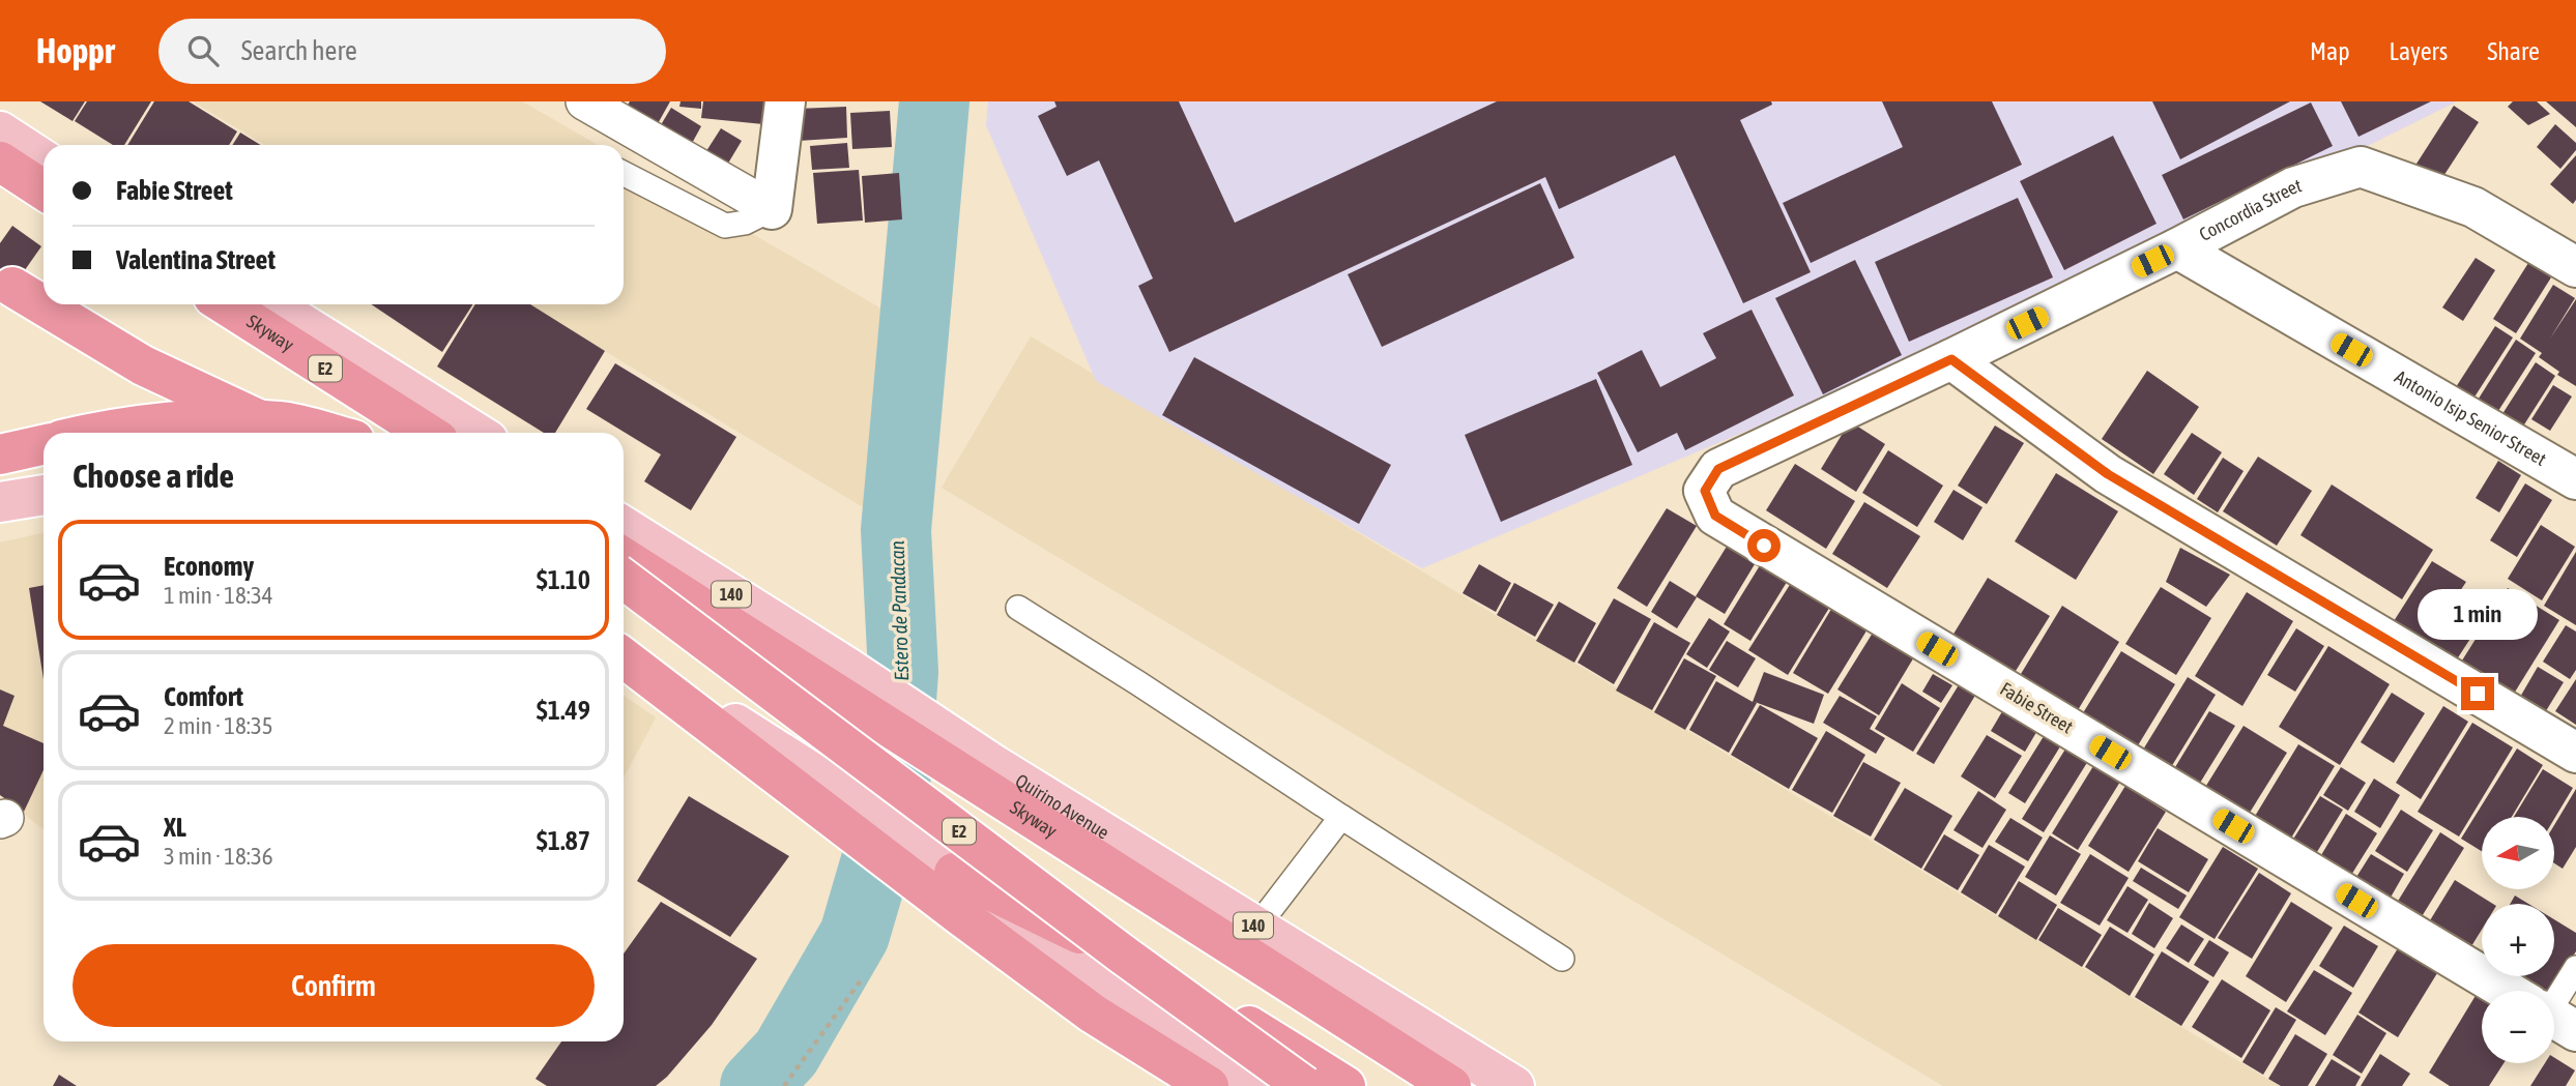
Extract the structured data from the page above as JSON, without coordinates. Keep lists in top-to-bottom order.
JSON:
{
  "streets": {
    "highway": ["Skyway", "E2"],
    "main road": ["140", "Quirino Avenue"],
    "street": ["Concordia Street", "Antonio Isip Senior Street", "Fabie Street"]
  },
  "crossings": [
    ["Concordia Street", "Antonio Isip Senior Street"],
    ["Concordia Street", "Fabie Street"],
    ["Skyway", "Quirino Avenue"]
  ],
  "water": ["Estero de Pandacan"],
  "north": "left",
  "page": {
    "header": "Hoppr",
    "search": "Search here",
    "nav": ["Map", "Layers", "Share"],
    "banner": ["Fabie Street", "Valentina Street"],
    "heading": "Choose a ride",
    "list": [
      {
        "name": "Economy",
        "note": "1 min · 18:34",
        "value": "$1.10"
      },
      {
        "name": "Comfort",
        "note": "2 min · 18:35",
        "value": "$1.49"
      },
      {
        "name": "XL",
        "note": "3 min · 18:36",
        "value": "$1.87"
      }
    ],
    "bubble": "1 min",
    "map_buttons": ["+", "−"],
    "buttons": "Confirm"
  }
}
